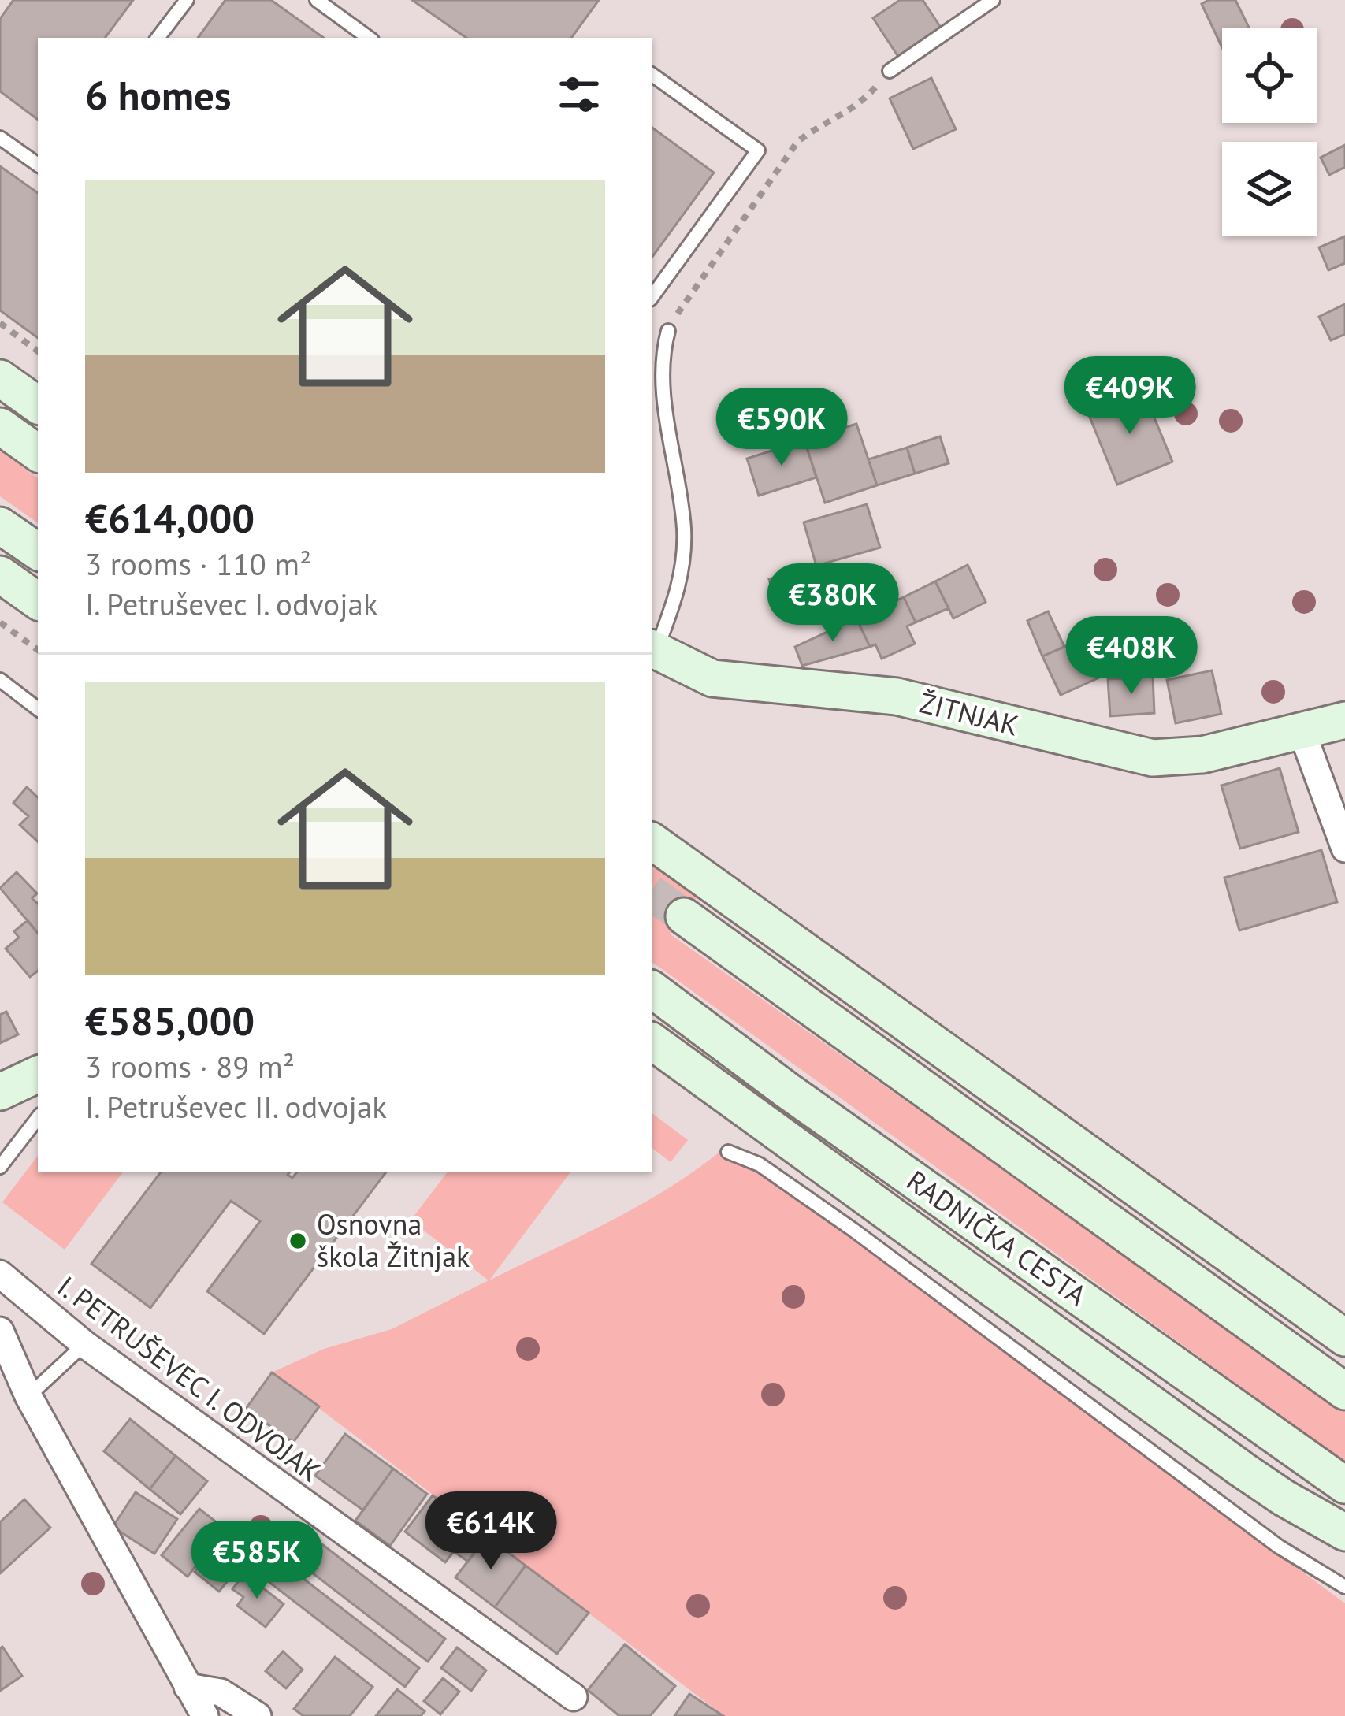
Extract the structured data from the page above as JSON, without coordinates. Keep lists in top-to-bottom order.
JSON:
{
  "streets": {
    "main road": ["ŽITNJAK", "RADNIČKA CESTA"],
    "street": ["I. PETRUŠEVEC I. ODVOJAK"]
  },
  "places": ["Osnovna škola Žitnjak"],
  "page": {
    "heading": "6 homes",
    "list": [
      {
        "name": "€614,000",
        "note": "3 rooms · 110 m² · I. Petruševec I. odvojak"
      },
      {
        "name": "€585,000",
        "note": "3 rooms · 89 m² · I. Petruševec II. odvojak"
      }
    ],
    "price": [
      "€409K",
      "€590K",
      "€380K",
      "€408K",
      "€614K",
      "€585K"
    ]
  }
}
